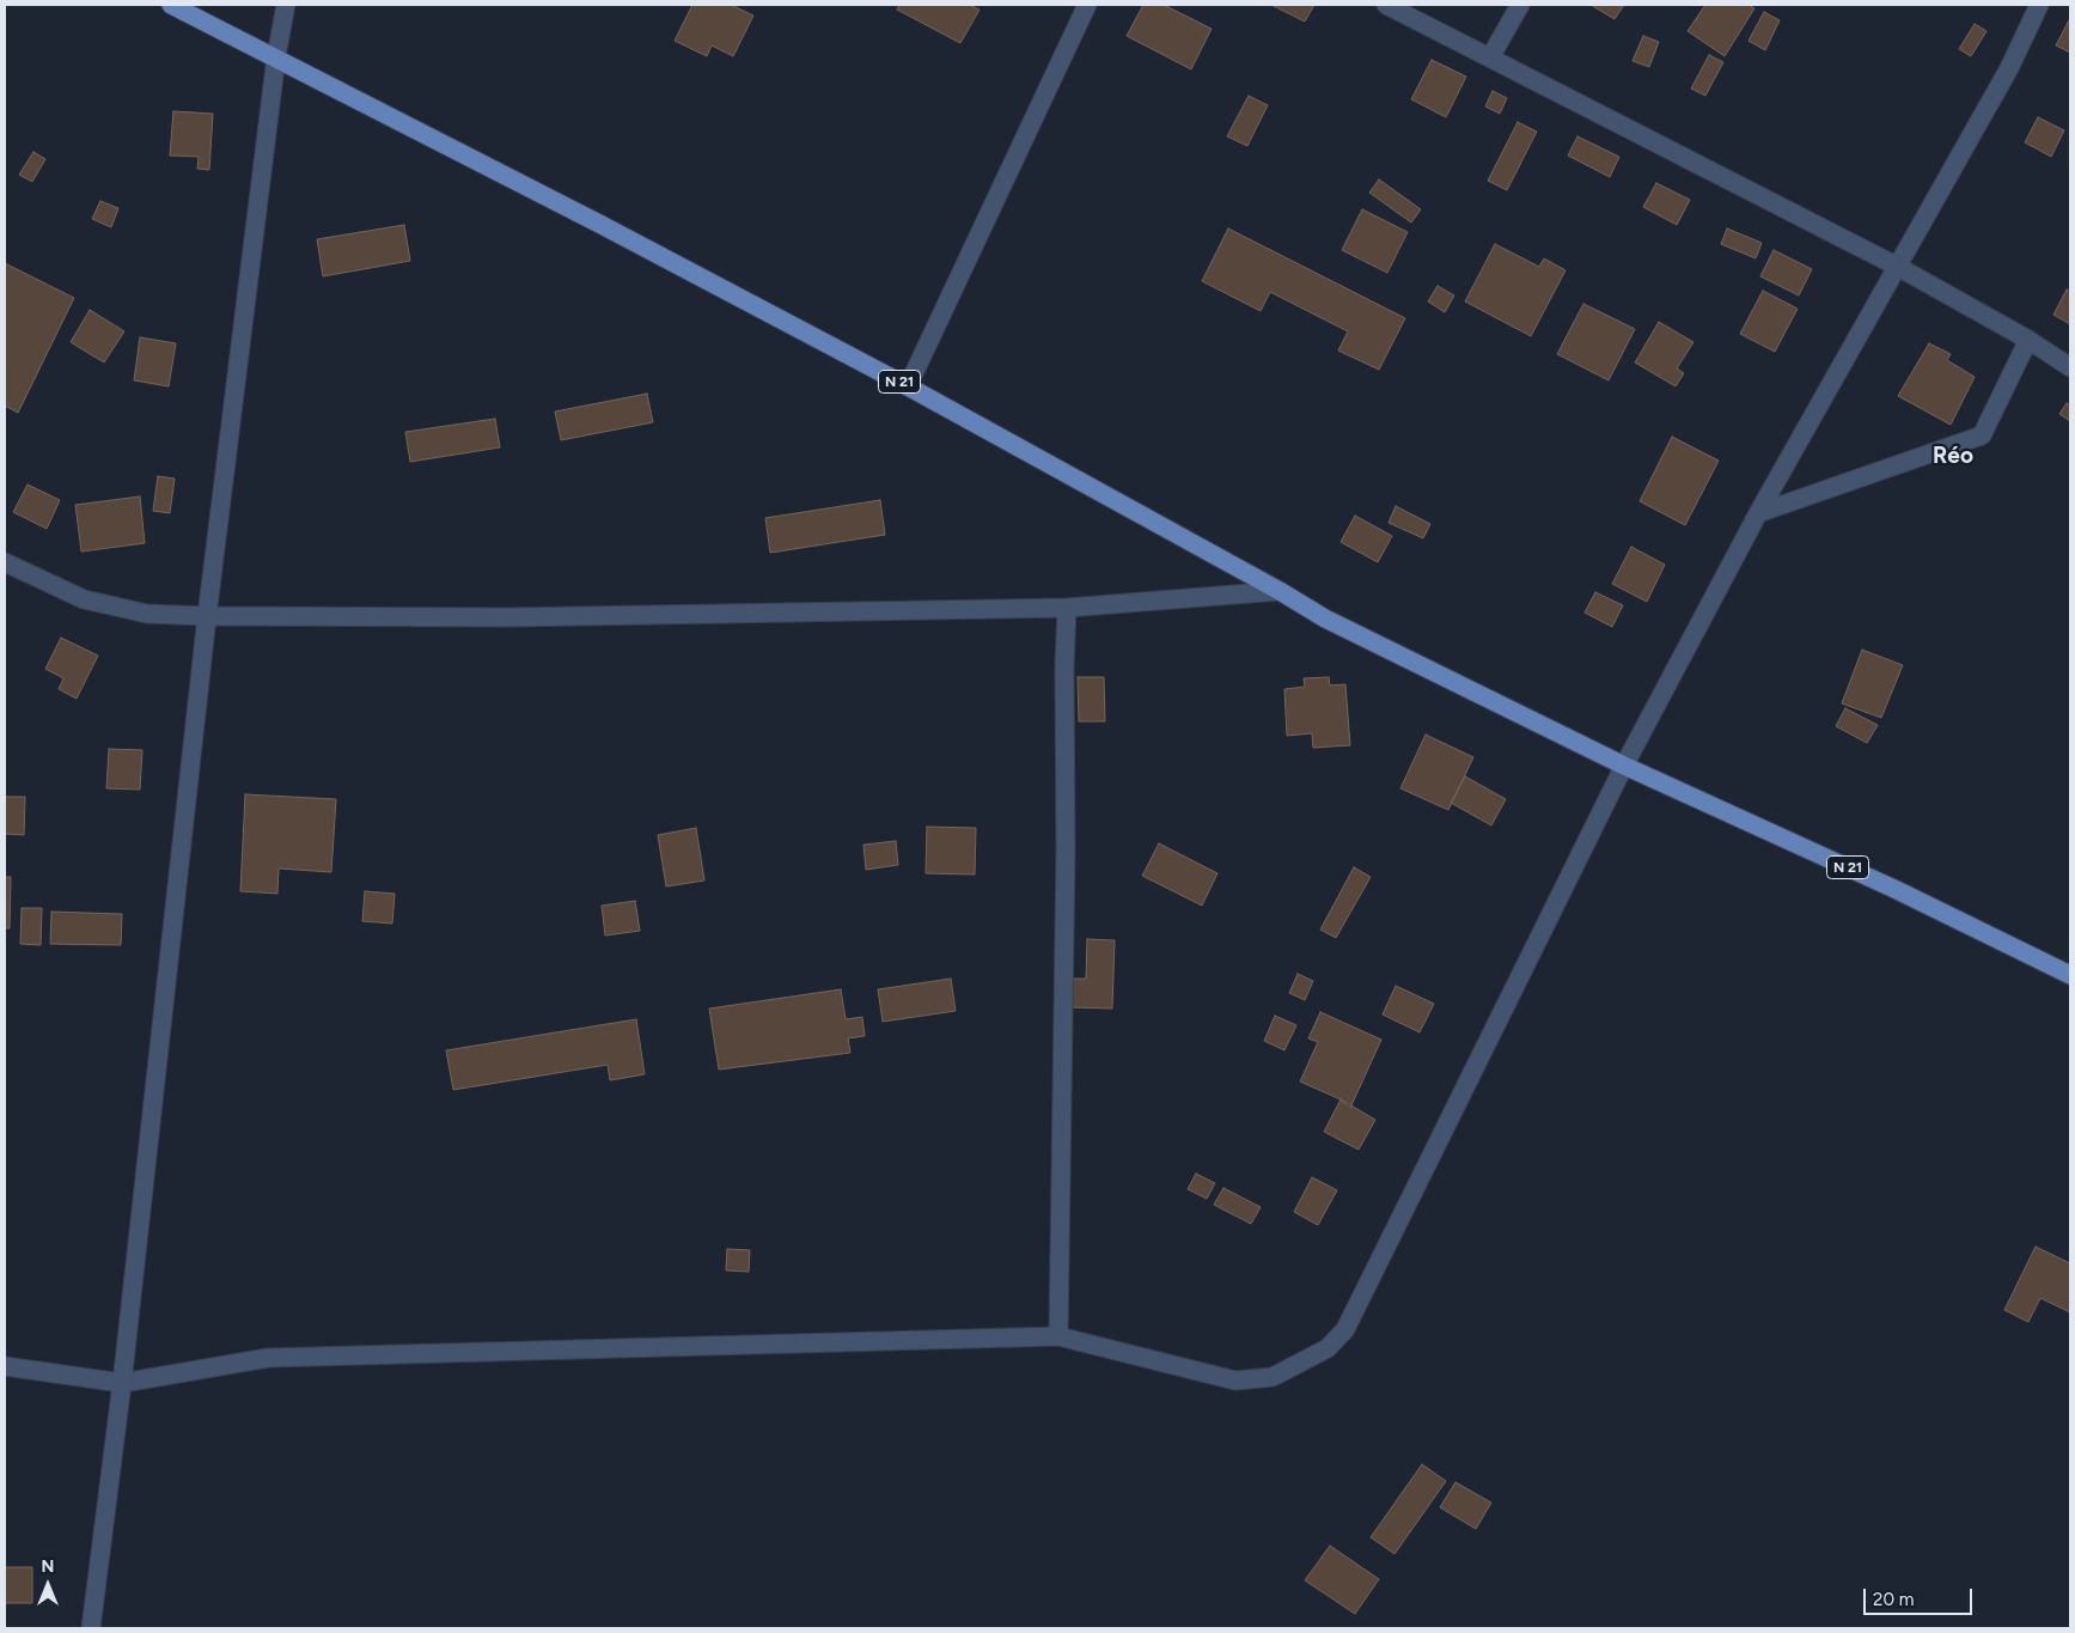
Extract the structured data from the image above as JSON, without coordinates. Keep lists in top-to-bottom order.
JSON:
{
  "streets": {
    "main road": ["N 21"]
  },
  "districts": ["Réo"],
  "scale_bar": "20 m",
  "north": "top"
}
